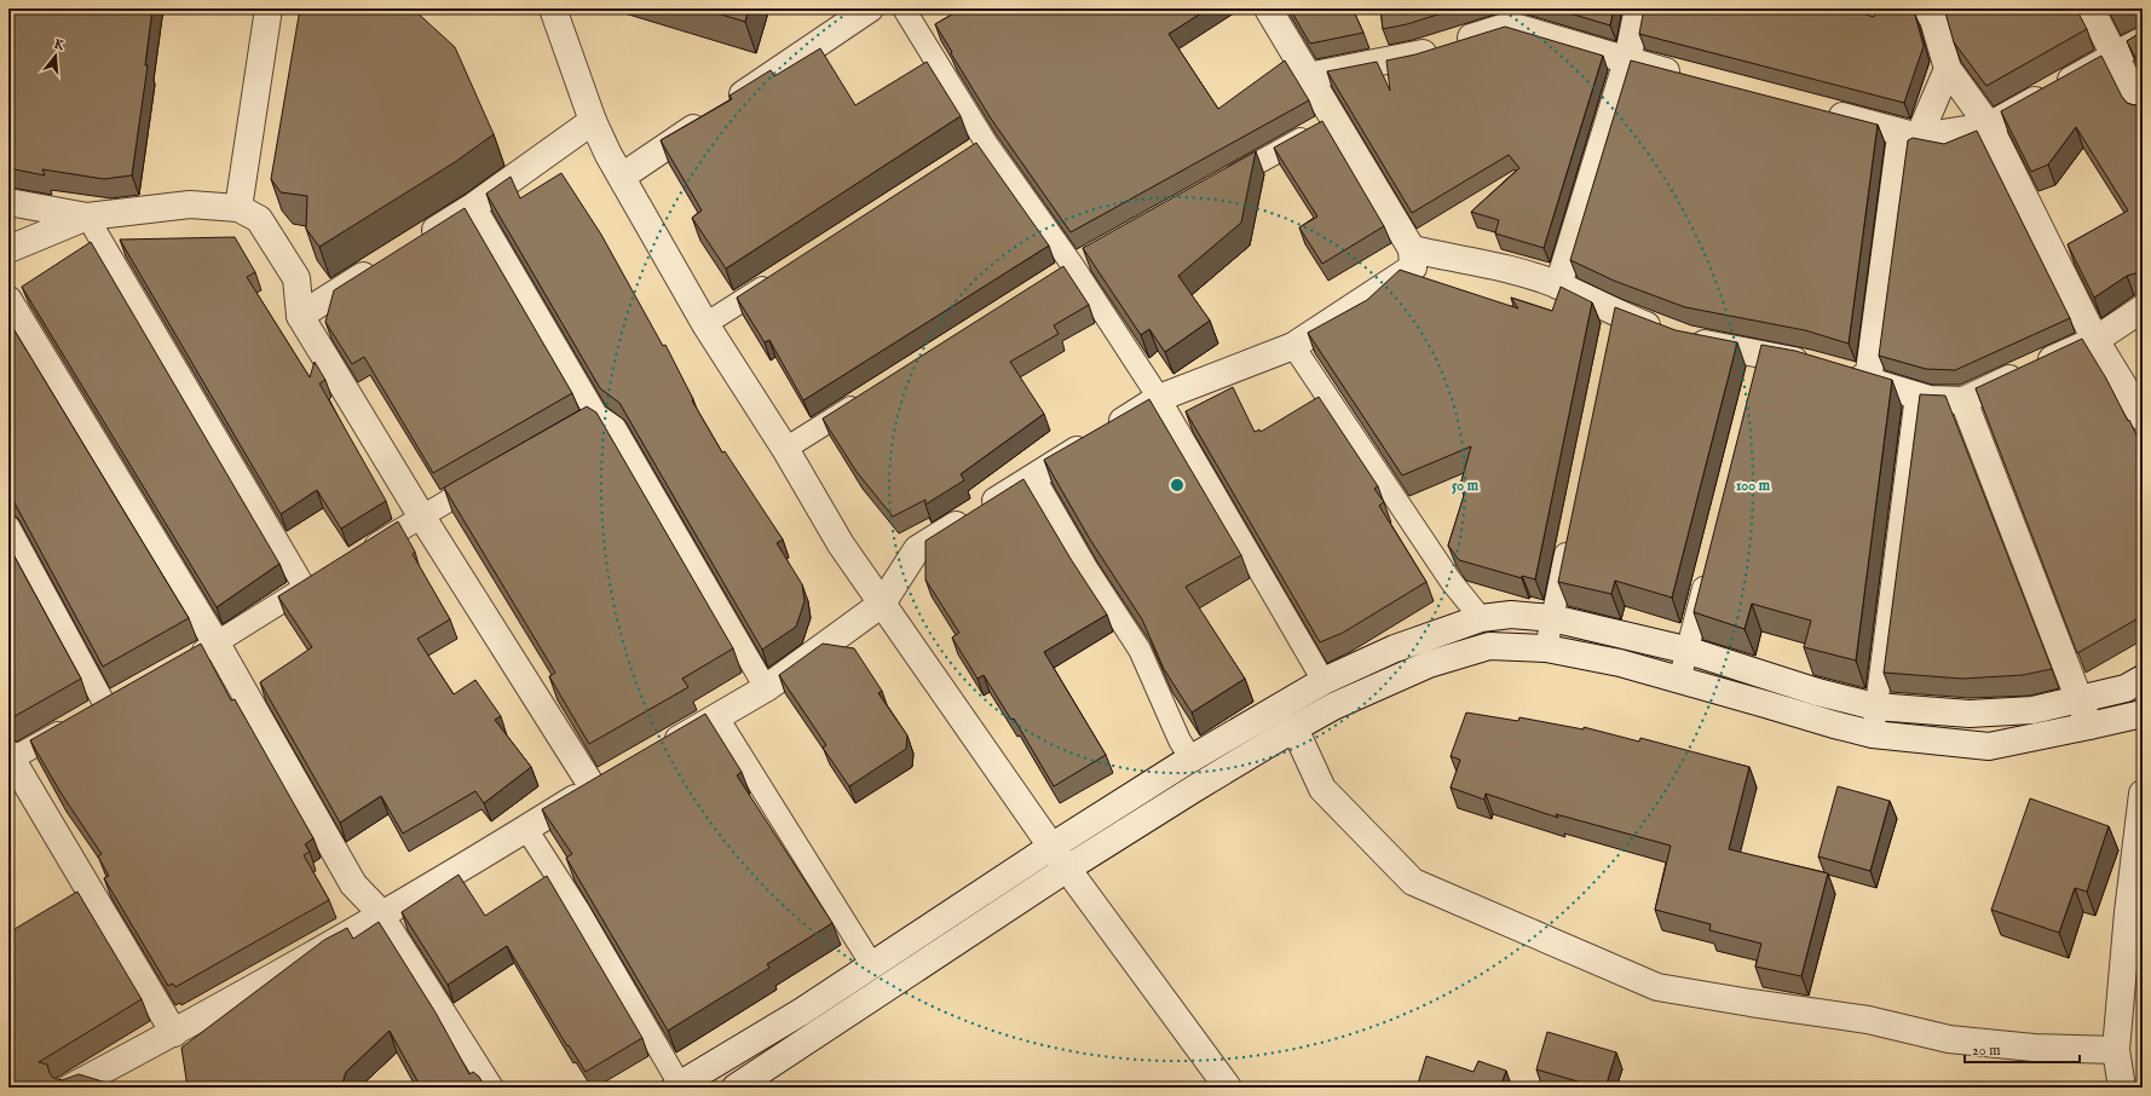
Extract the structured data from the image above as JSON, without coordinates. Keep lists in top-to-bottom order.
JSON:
{
  "scale_bar": "20 m",
  "north": "top",
  "rings": ["50 m", "100 m"]
}
